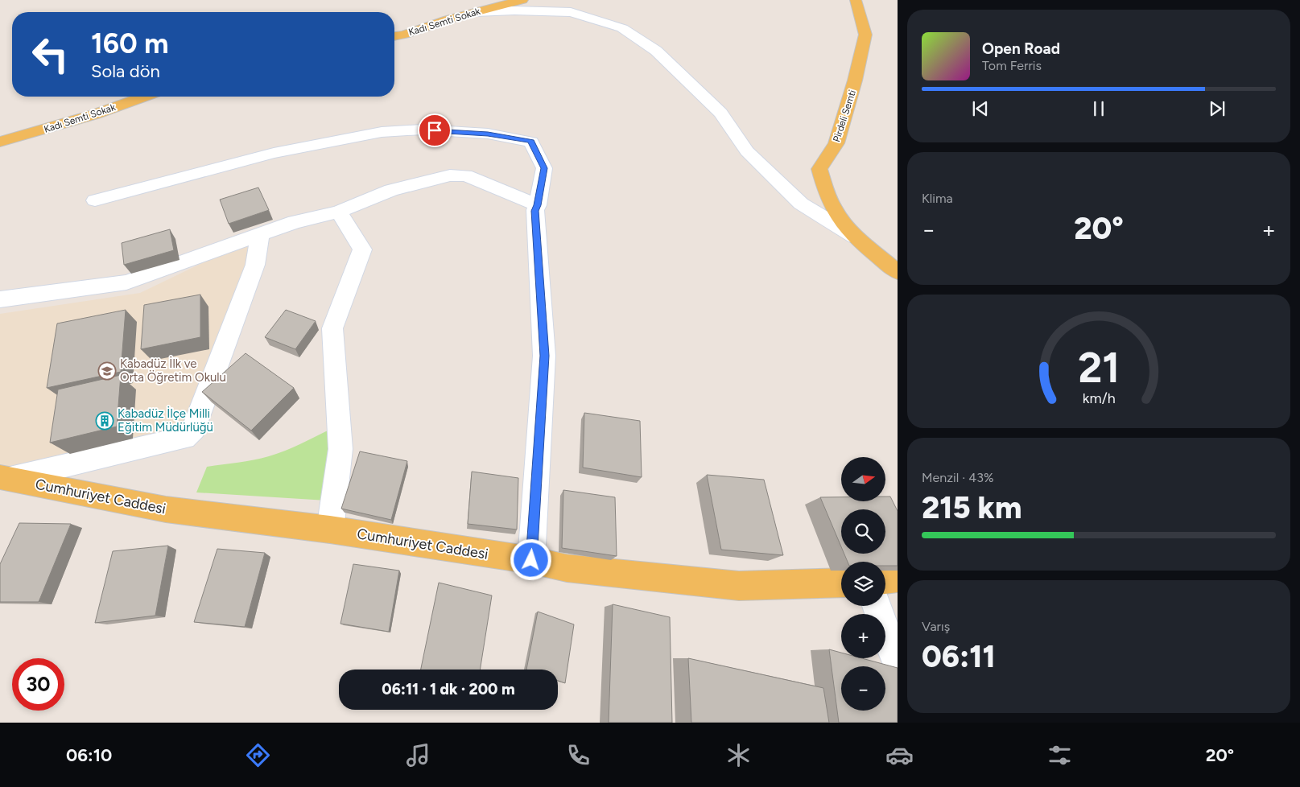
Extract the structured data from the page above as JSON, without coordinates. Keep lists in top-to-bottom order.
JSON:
{
  "streets": {
    "main road": ["Kadı Semti Sokak", "Pirdeli Semti", "Cumhuriyet Caddesi"]
  },
  "places": {
    "school or university": ["Kabadüz İlk ve Orta Öğretim Okulu"],
    "building": ["Kabadüz İlçe Milli Eğitim Müdürlüğü"]
  },
  "north": "right",
  "page": {
    "turn": ["160 m", "Sola dön"],
    "song": ["Open Road", "Tom Ferris"],
    "tile": [
      "Klima",
      ["Menzil · 43%", "215 km"],
      ["Varış", "06:11"]
    ],
    "heat": ["−", "20°", "+"],
    "map_buttons": ["+", "−"],
    "limit": "30",
    "trip": "06:11 · 1 dk · 200 m",
    "tabs": ["06:10", "20°"],
    "gauge": ["21", "km/h"]
  }
}
